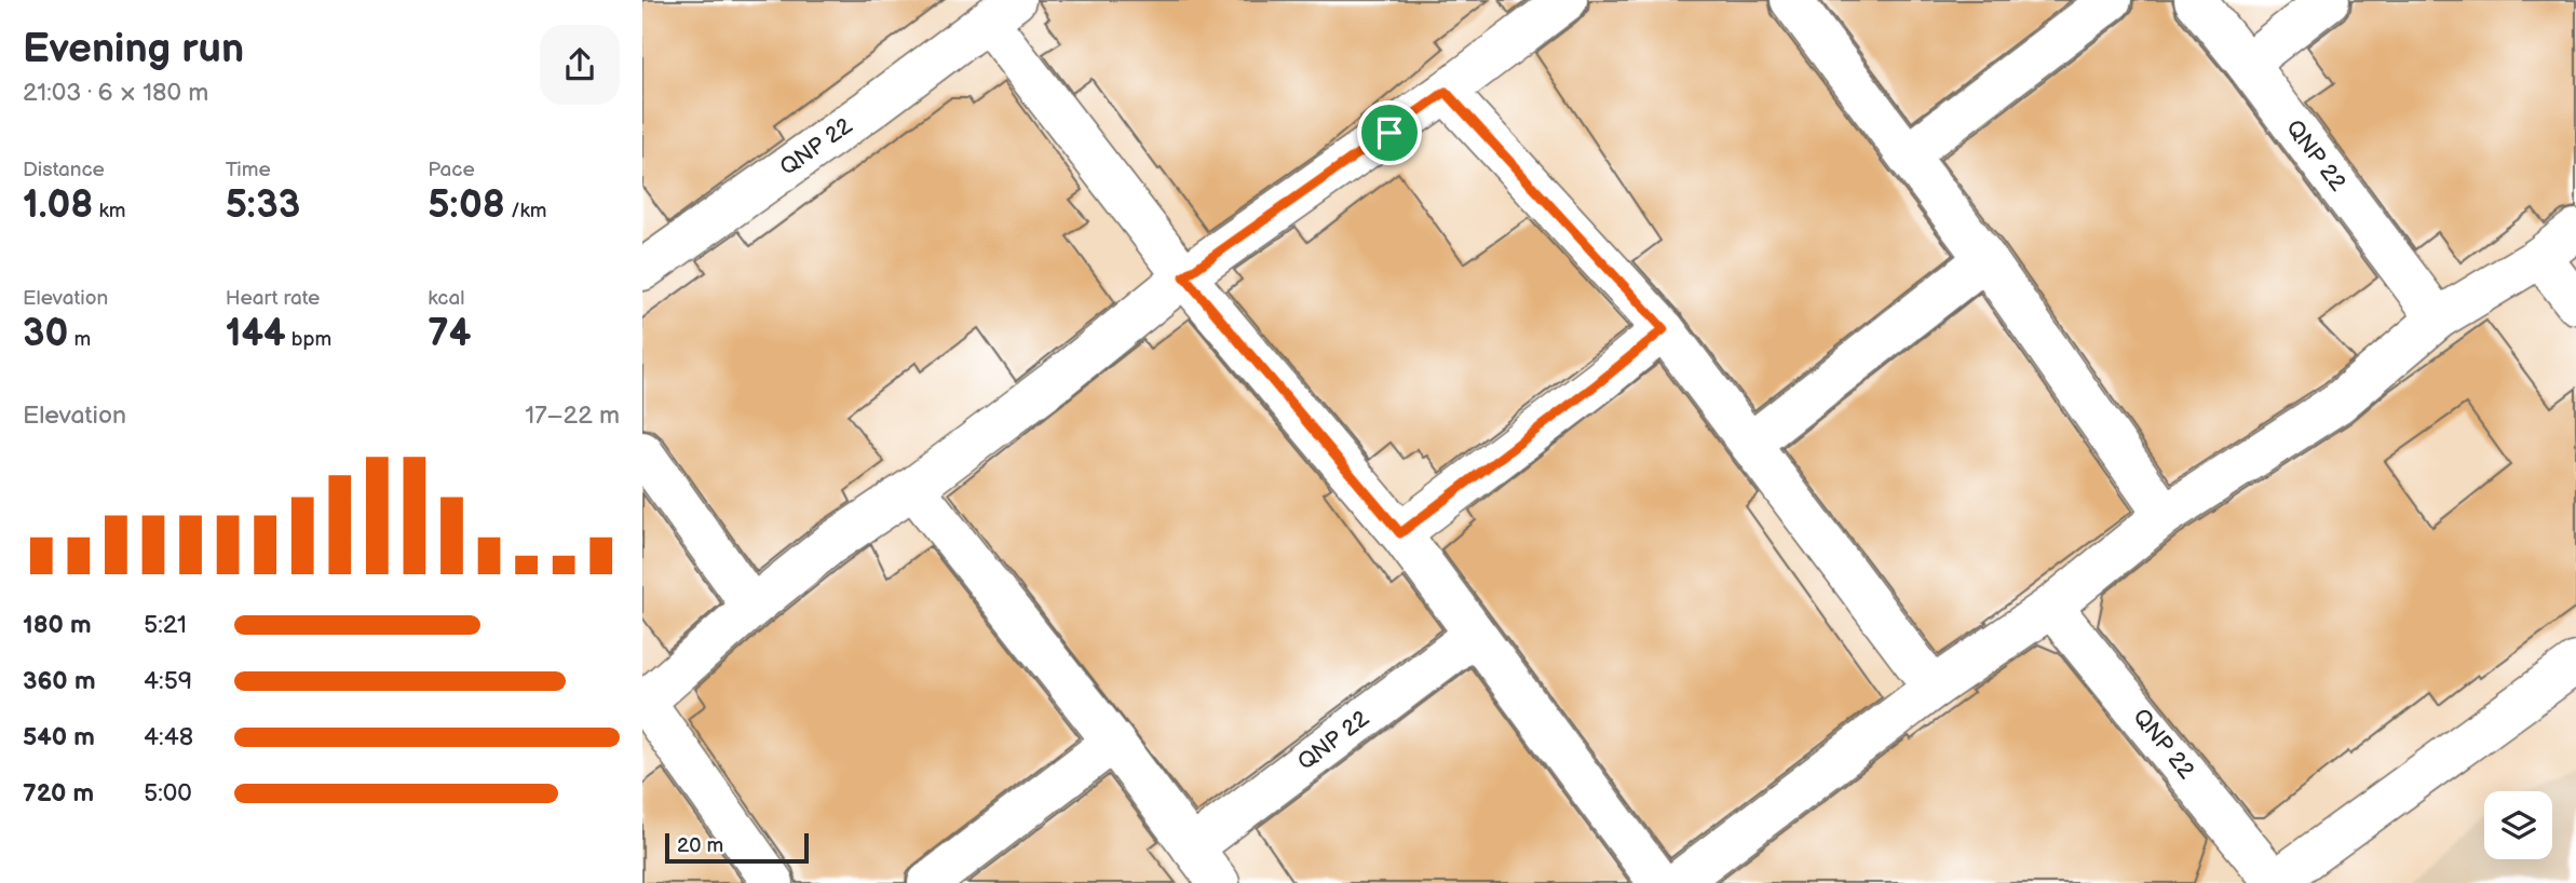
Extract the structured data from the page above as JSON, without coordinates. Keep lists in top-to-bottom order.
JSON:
{
  "streets": {
    "street": ["QNP 22"]
  },
  "scale_bar": "20 m",
  "page": {
    "heading": ["Evening run", "21:03 · 6 × 180 m"],
    "stats": [
      ["Distance", "1.08 km"],
      ["Time", "5:33"],
      ["Pace", "5:08 /km"],
      ["Elevation", "30 m"],
      ["Heart rate", "144 bpm"],
      ["kcal", "74"]
    ],
    "chart": ["Elevation", "17–22 m"],
    "list": [
      {
        "name": "180 m",
        "note": "5:21"
      },
      {
        "name": "360 m",
        "note": "4:59"
      },
      {
        "name": "540 m",
        "note": "4:48"
      },
      {
        "name": "720 m",
        "note": "5:00"
      }
    ],
    "scale": "20 m"
  }
}
